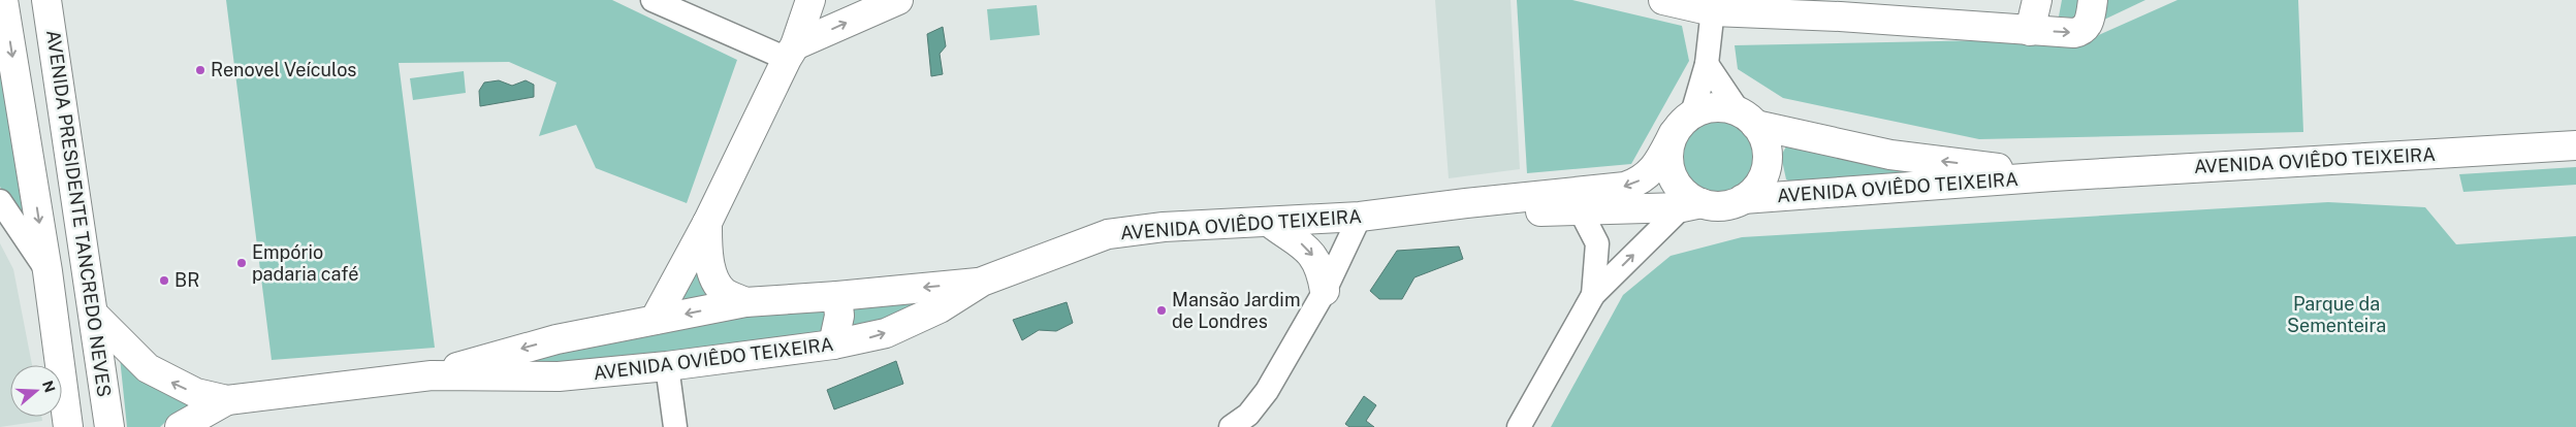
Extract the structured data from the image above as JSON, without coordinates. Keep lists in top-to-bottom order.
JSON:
{
  "streets": {
    "street": ["AVENIDA OVIÊDO TEIXEIRA", "AVENIDA PRESIDENTE TANCREDO NEVES"]
  },
  "crossings": [
    ["AVENIDA OVIÊDO TEIXEIRA", "AVENIDA PRESIDENTE TANCREDO NEVES"]
  ],
  "parks": ["Parque da Sementeira"],
  "places": [
    "Renovel Veículos",
    "Empório padaria café",
    "BR",
    "Mansão Jardim de Londres"
  ],
  "north": "right"
}
